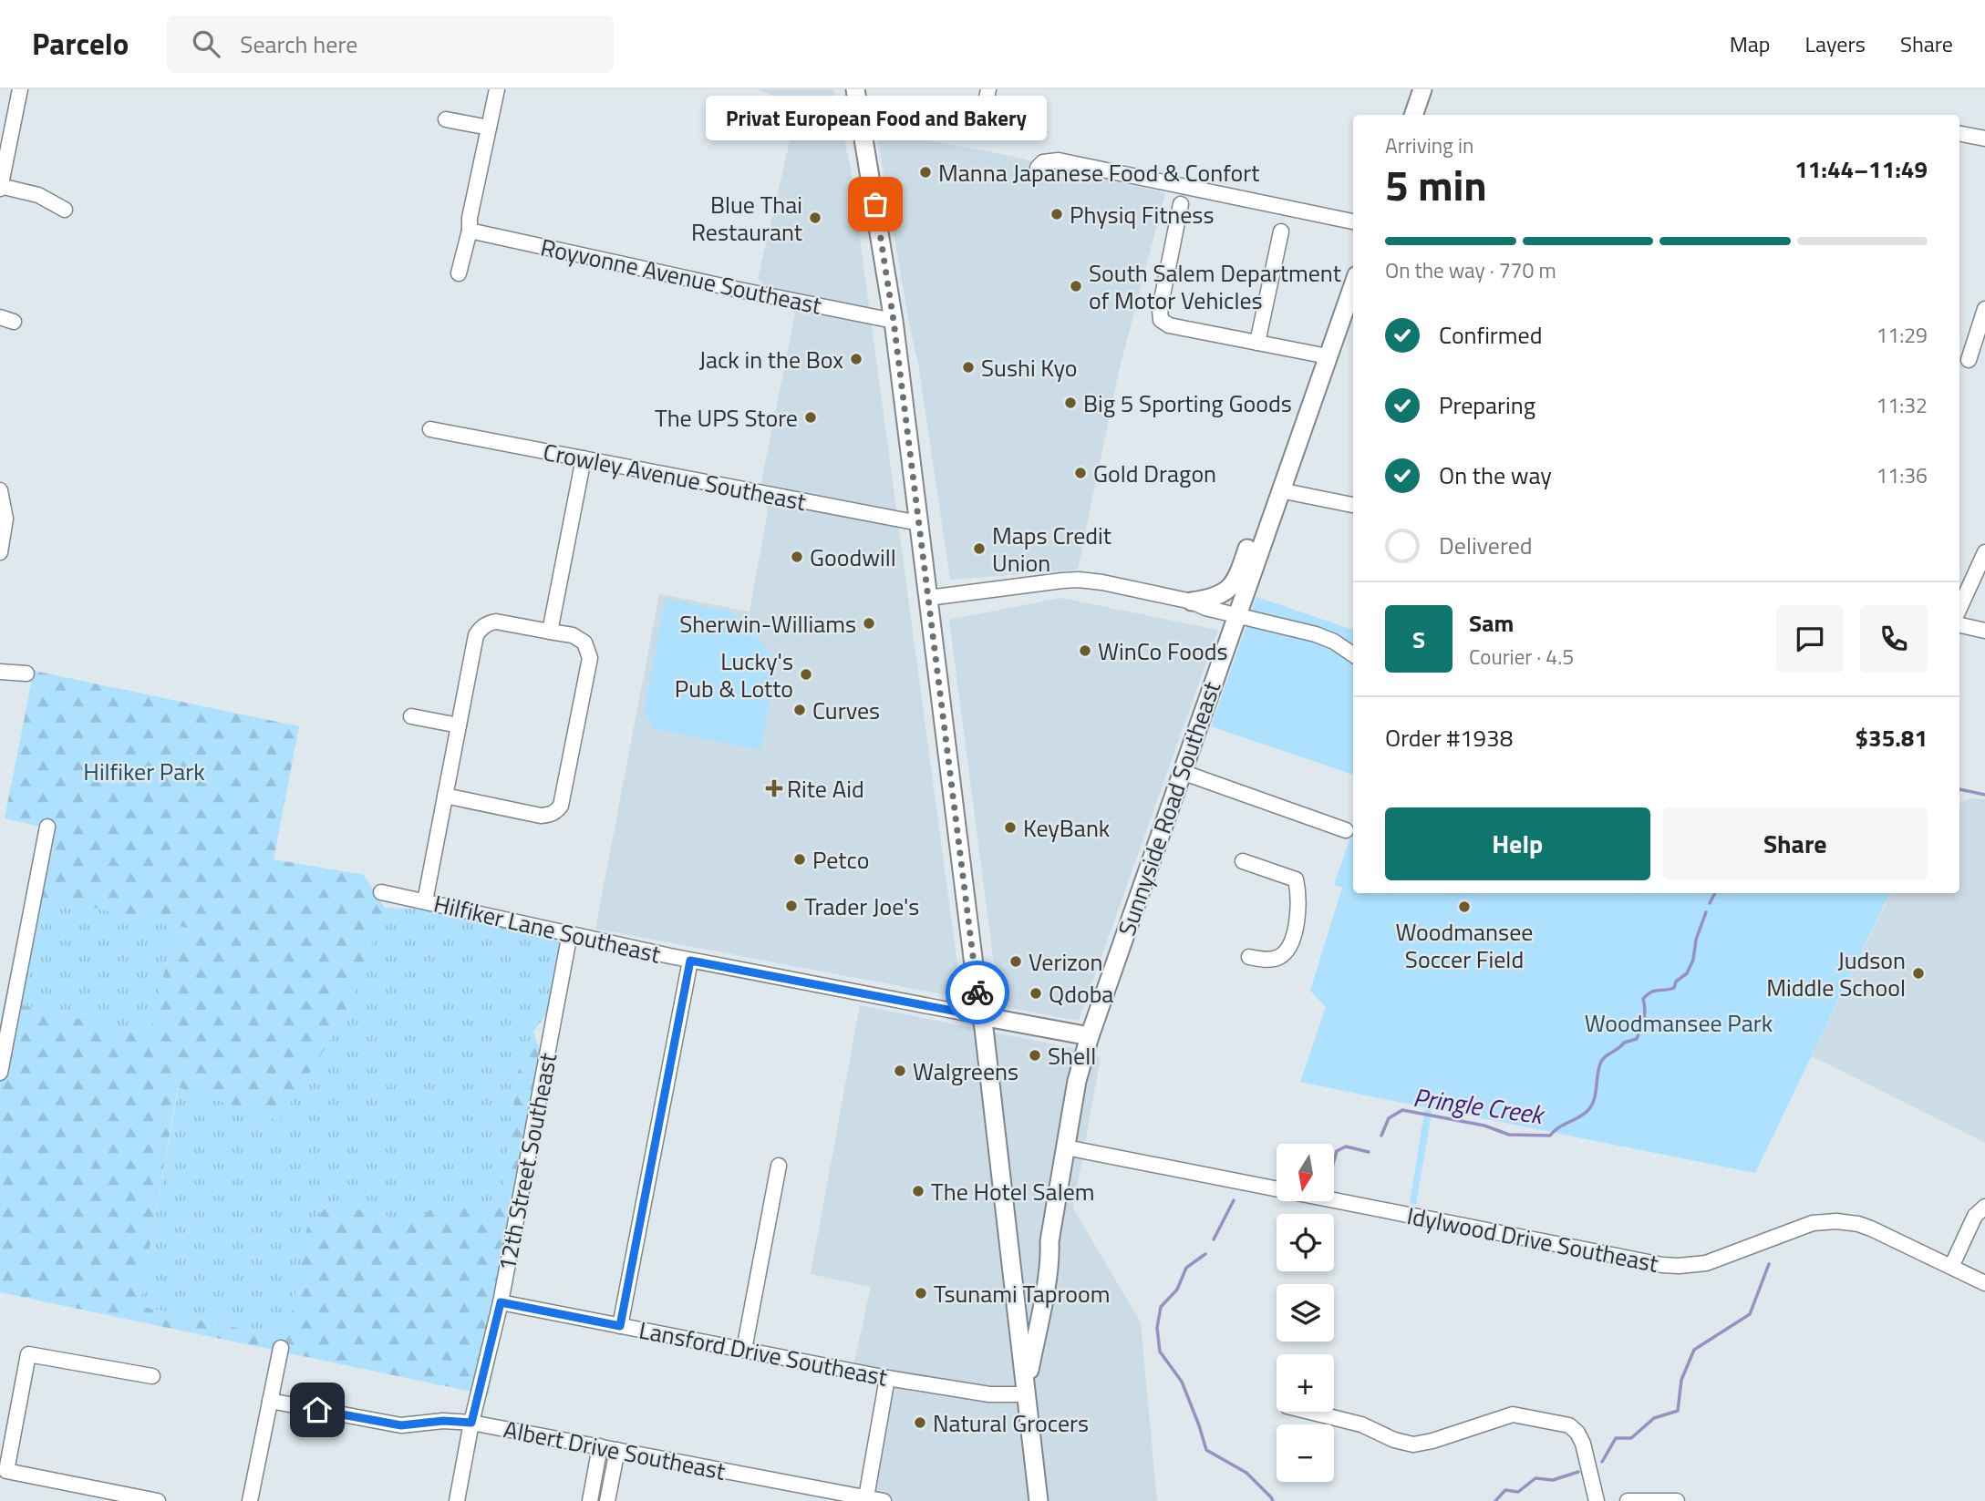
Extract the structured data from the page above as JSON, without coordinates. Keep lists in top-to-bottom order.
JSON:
{
  "streets": {
    "main road": ["Sunnyside Road Southeast", "Hilfiker Lane Southeast"],
    "street": [
      "Royvonne Avenue Southeast",
      "Crowley Avenue Southeast",
      "12th Street Southeast",
      "Idylwood Drive Southeast",
      "Lansford Drive Southeast",
      "Albert Drive Southeast"
    ]
  },
  "crossings": [
    ["Sunnyside Road Southeast", "Hilfiker Lane Southeast"],
    ["Sunnyside Road Southeast", "Idylwood Drive Southeast"],
    ["Sunnyside Road Southeast", "Lansford Drive Southeast"],
    ["Hilfiker Lane Southeast", "12th Street Southeast"],
    ["12th Street Southeast", "Lansford Drive Southeast"],
    ["12th Street Southeast", "Albert Drive Southeast"]
  ],
  "water": ["Pringle Creek"],
  "parks": ["Hilfiker Park", "Woodmansee Park"],
  "places": {
    "other": [
      "Manna Japanese Food & Confort",
      "Privat European Food and Bakery",
      "Physiq Fitness",
      "Blue Thai Restaurant",
      "South Salem Department of Motor Vehicles",
      "Jack in the Box",
      "Sushi Kyo",
      "Big 5 Sporting Goods",
      "The UPS Store",
      "Gold Dragon",
      "Maps Credit Union",
      "Goodwill",
      "Sherwin-Williams",
      "WinCo Foods",
      "Lucky's Pub & Lotto",
      "Curves",
      "KeyBank",
      "Petco",
      "Trader Joe's",
      "Woodmansee Soccer Field",
      "Verizon",
      "Judson Middle School",
      "Qdoba",
      "Shell",
      "Walgreens",
      "The Hotel Salem",
      "Tsunami Taproom",
      "Natural Grocers"
    ],
    "health": ["Rite Aid"]
  },
  "north": "bottom",
  "page": {
    "header": "Parcelo",
    "search": "Search here",
    "nav": ["Map", "Layers", "Share"],
    "bubble": "Privat European Food and Bakery",
    "heading": ["5 min", "Arriving in", "11:44–11:49"],
    "panel": [
      "Sam",
      "Courier · 4.5",
      "Order #1938",
      "$35.81"
    ],
    "bar": "On the way · 770 m",
    "list": [
      ["Confirmed", "11:29"],
      ["Preparing", "11:32"],
      ["On the way", "11:36"],
      "Delivered"
    ],
    "round": "S",
    "buttons": ["Help", "Share"],
    "map_buttons": ["+", "−"]
  }
}
